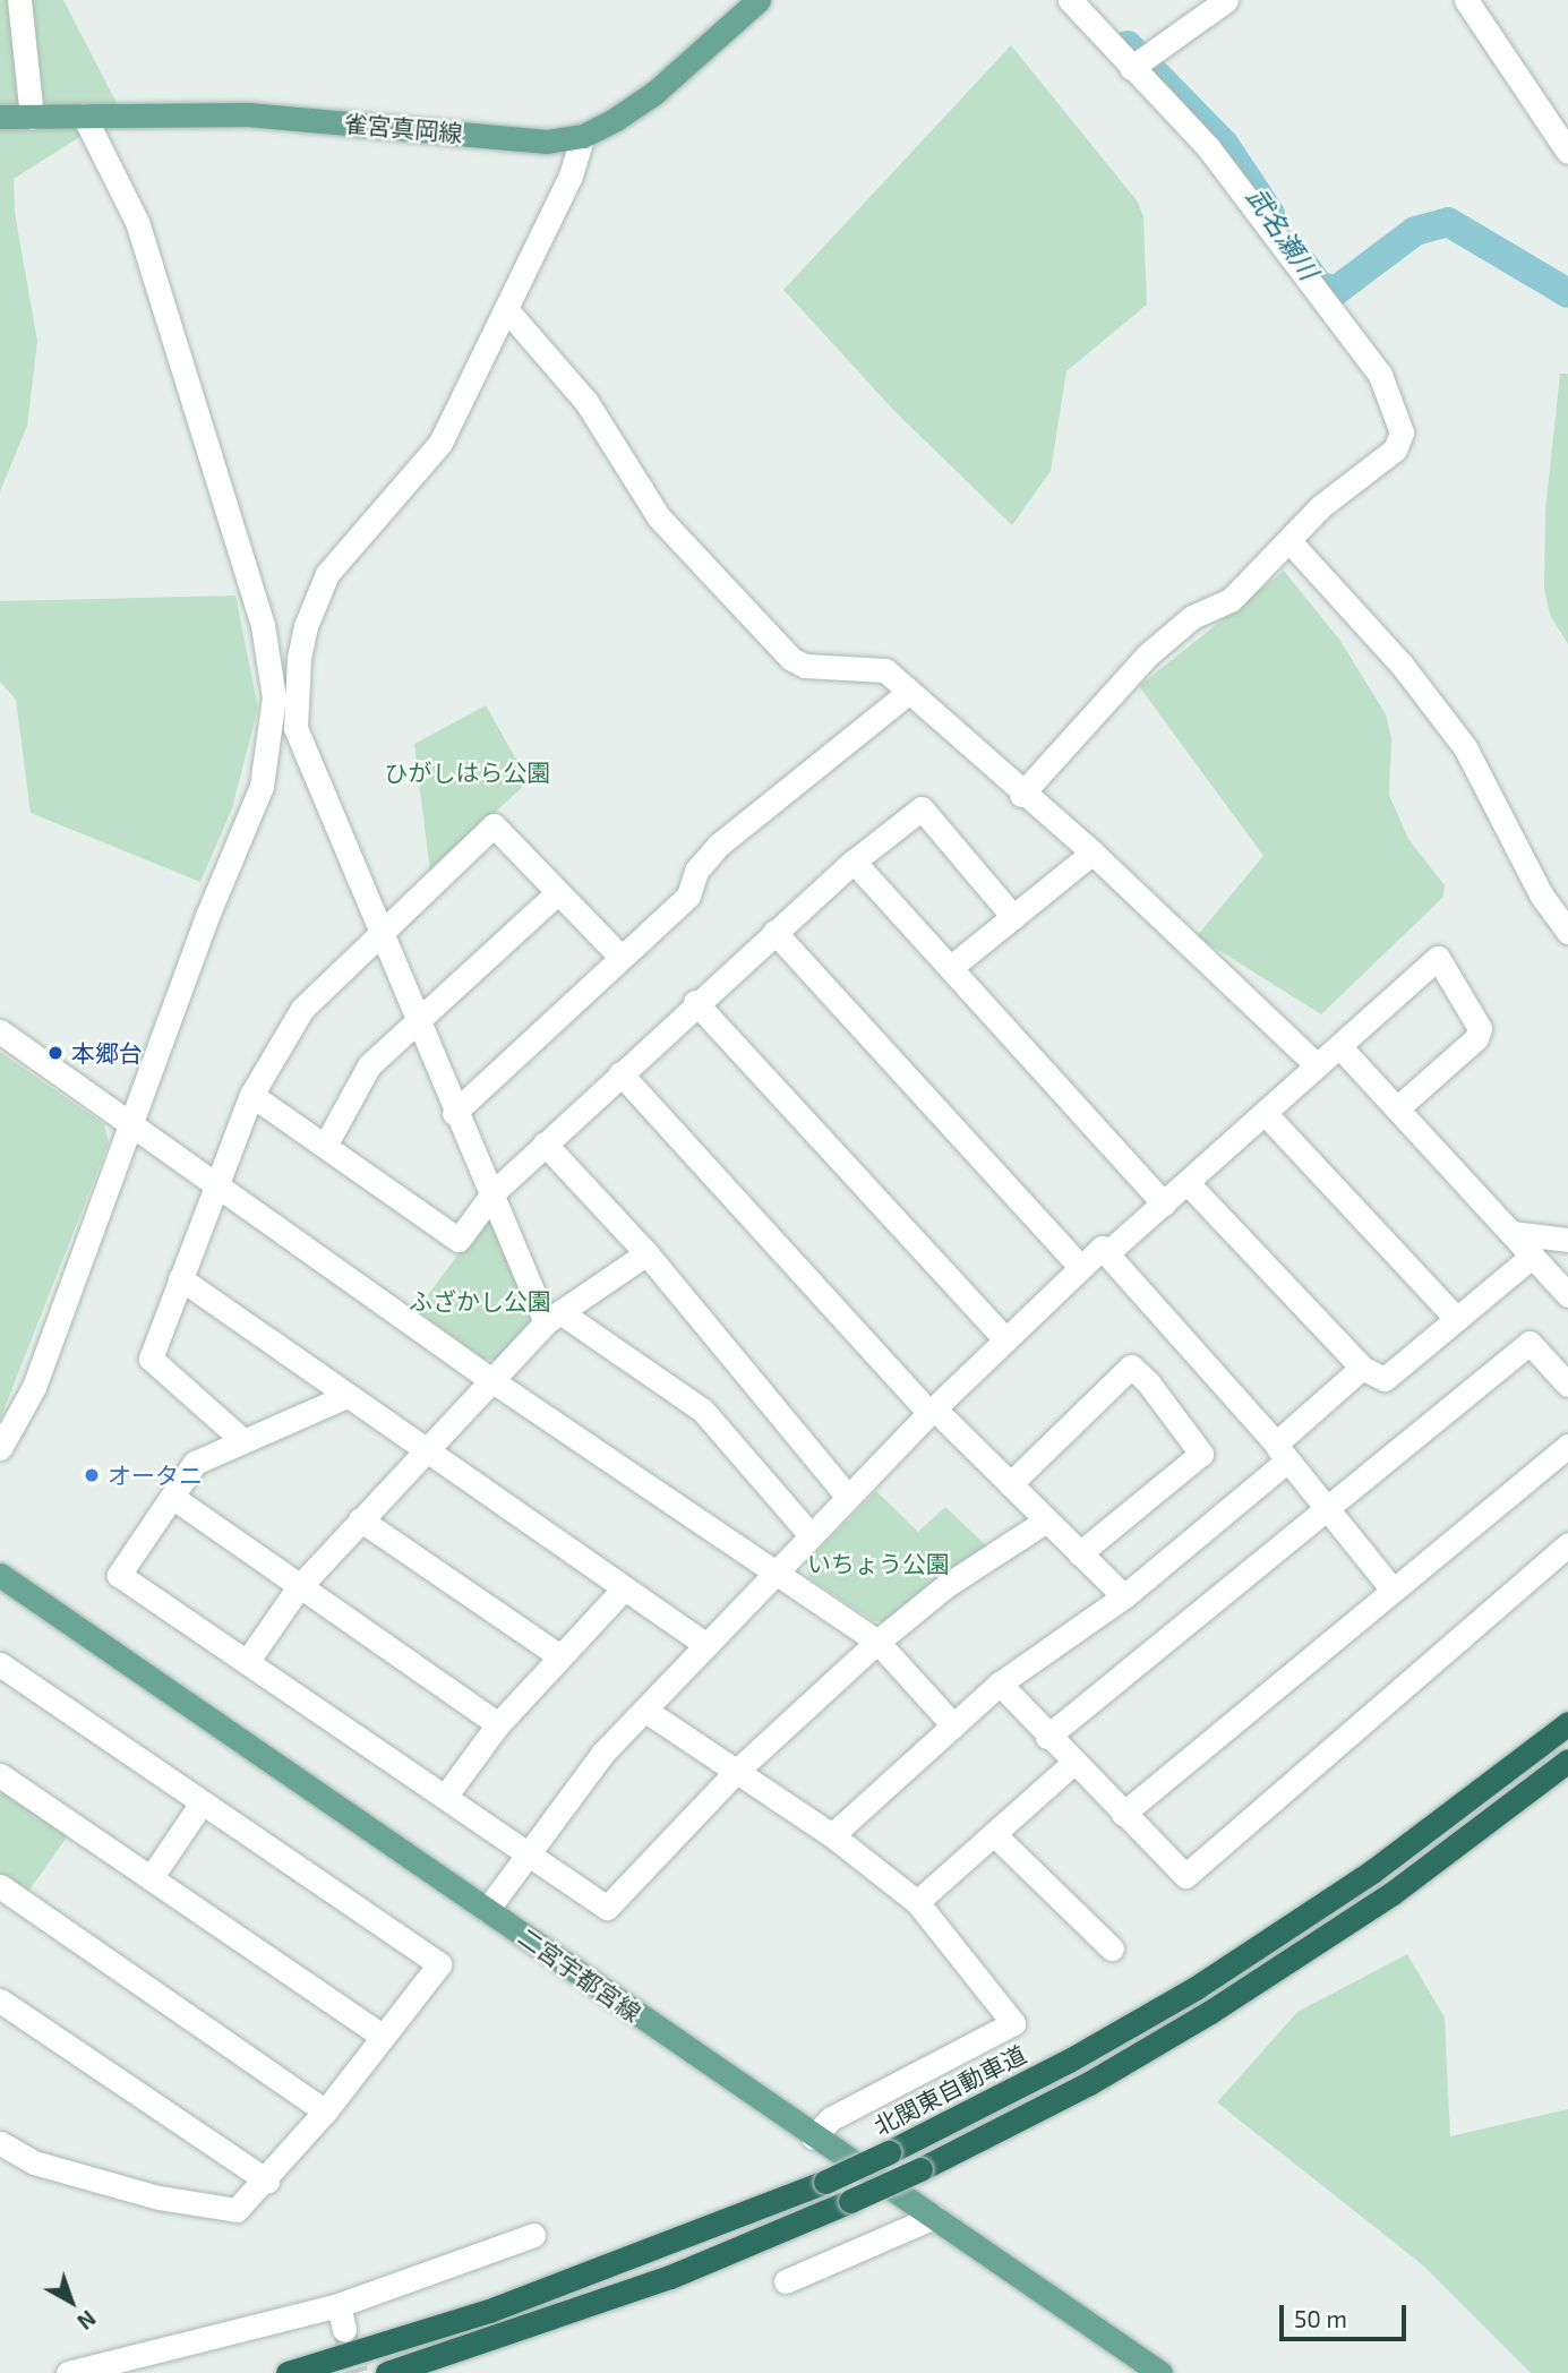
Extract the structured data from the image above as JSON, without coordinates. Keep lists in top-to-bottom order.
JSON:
{
  "streets": {
    "highway": ["北関東自動車道"],
    "main road": ["雀宮真岡線", "二宮宇都宮線"]
  },
  "water": ["武名瀬川"],
  "parks": ["ひがしはら公園", "ふざかし公園", "いちょう公園"],
  "places": ["本郷台", "オータニ"],
  "scale_bar": "50 m",
  "north": "bottom right"
}
